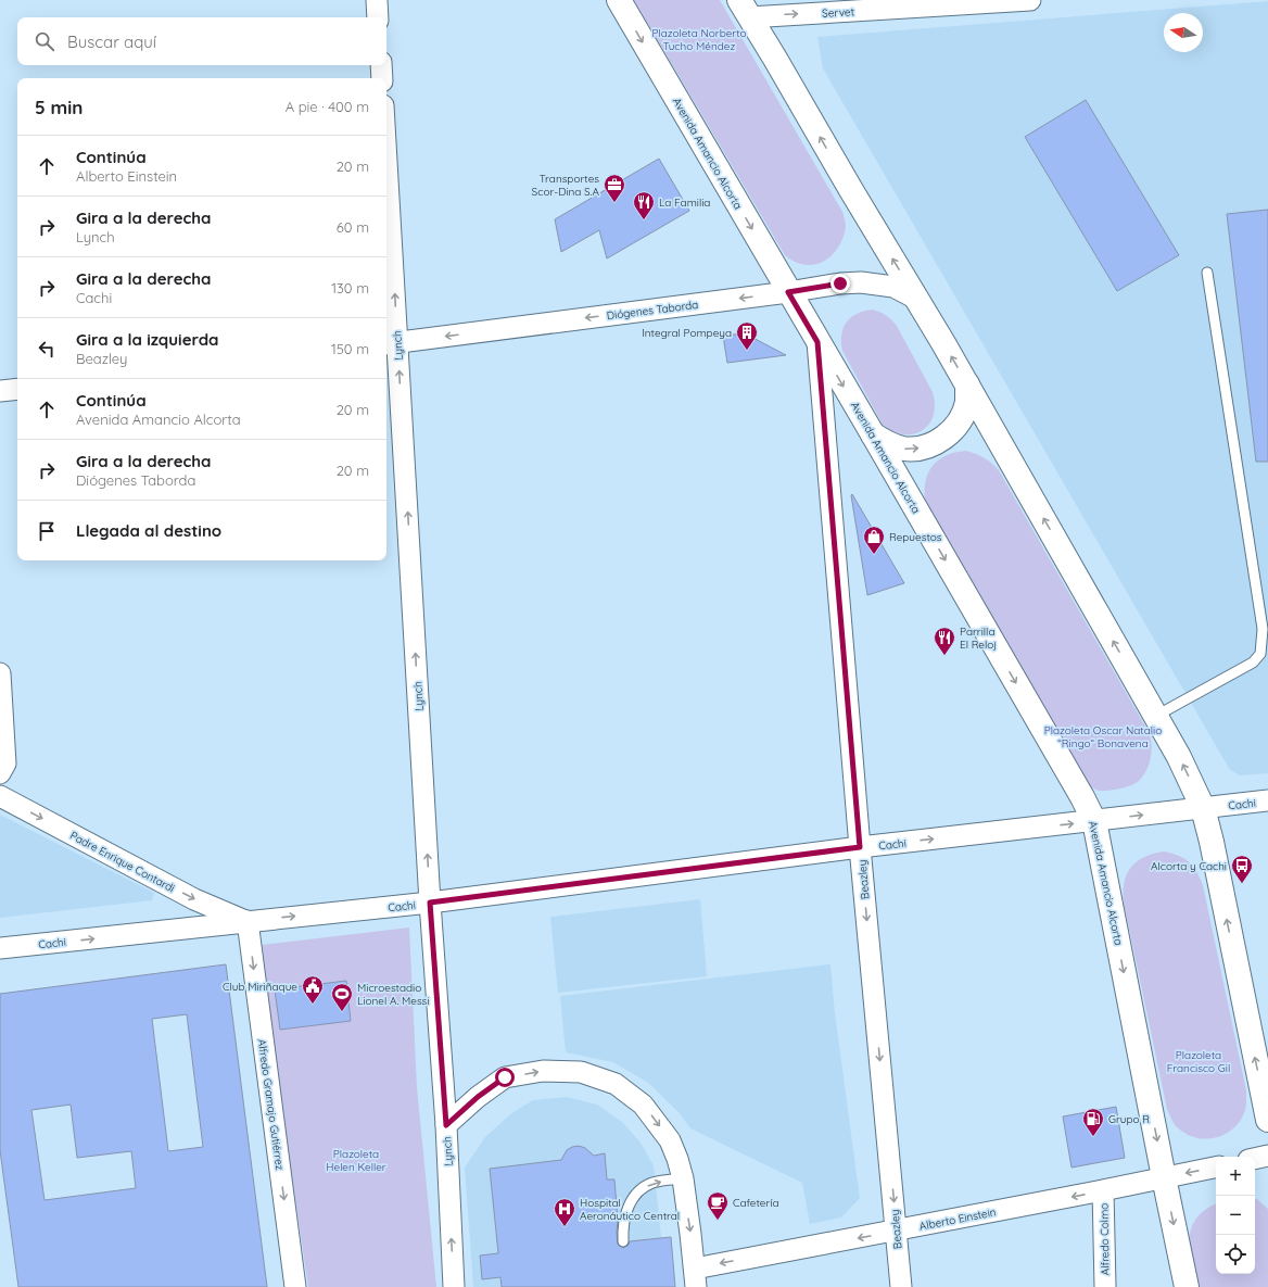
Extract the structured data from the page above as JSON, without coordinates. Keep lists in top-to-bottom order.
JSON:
{
  "streets": {
    "main road": ["Avenida Amancio Alcorta"],
    "street": [
      "Servet",
      "Diógenes Taborda",
      "Lynch",
      "Cachi",
      "Padre Enrique Contardi",
      "Beazley",
      "Alfredo Gramajo Gutiérrez",
      "Alberto Einstein",
      "Alfredo Colmo"
    ]
  },
  "crossings": [
    ["Avenida Amancio Alcorta", "Diógenes Taborda"],
    ["Avenida Amancio Alcorta", "Cachi"],
    ["Avenida Amancio Alcorta", "Beazley"],
    ["Avenida Amancio Alcorta", "Alberto Einstein"],
    ["Diógenes Taborda", "Lynch"],
    ["Lynch", "Cachi"],
    ["Cachi", "Padre Enrique Contardi"],
    ["Cachi", "Beazley"],
    ["Cachi", "Alfredo Gramajo Gutiérrez"],
    ["Padre Enrique Contardi", "Alfredo Gramajo Gutiérrez"],
    ["Beazley", "Alberto Einstein"],
    ["Alberto Einstein", "Alfredo Colmo"]
  ],
  "one_way": [
    "Servet",
    "Diógenes Taborda",
    "Lynch",
    "Cachi",
    "Padre Enrique Contardi",
    "Beazley",
    "Alfredo Gramajo Gutiérrez",
    "Alberto Einstein"
  ],
  "parks": [
    "Plazoleta Norberto Tucho Méndez",
    "Plazoleta Oscar Natalio “Ringo“ Bonavena",
    "Plazoleta Francisco Gil",
    "Plazoleta Helen Keller"
  ],
  "places": {
    "office": ["Transportes Scor-Dina S.A"],
    "restaurant": ["La Familia", "Parrilla El Reloj"],
    "building": ["Integral Pompeya"],
    "shop": ["Repuestos"],
    "bus stop": ["Alcorta y Cachi"],
    "public building": ["Club Miriñaque"],
    "sports": ["Microestadio Lionel A. Messi"],
    "fuel station": ["Grupo R"],
    "cafe": ["Cafetería"],
    "hospital": ["Hospital Aeronáutico Central"]
  },
  "north": "left",
  "page": {
    "search": "Buscar aquí",
    "heading": ["5 min", "A pie · 400 m"],
    "list": [
      ["Continúa", "Alberto Einstein", "20 m"],
      ["Gira a la derecha", "Lynch", "60 m"],
      ["Gira a la derecha", "Cachi", "130 m"],
      ["Gira a la izquierda", "Beazley", "150 m"],
      ["Continúa", "Avenida Amancio Alcorta", "20 m"],
      ["Gira a la derecha", "Diógenes Taborda", "20 m"],
      "Llegada al destino"
    ],
    "map_buttons": ["+", "−"]
  }
}
